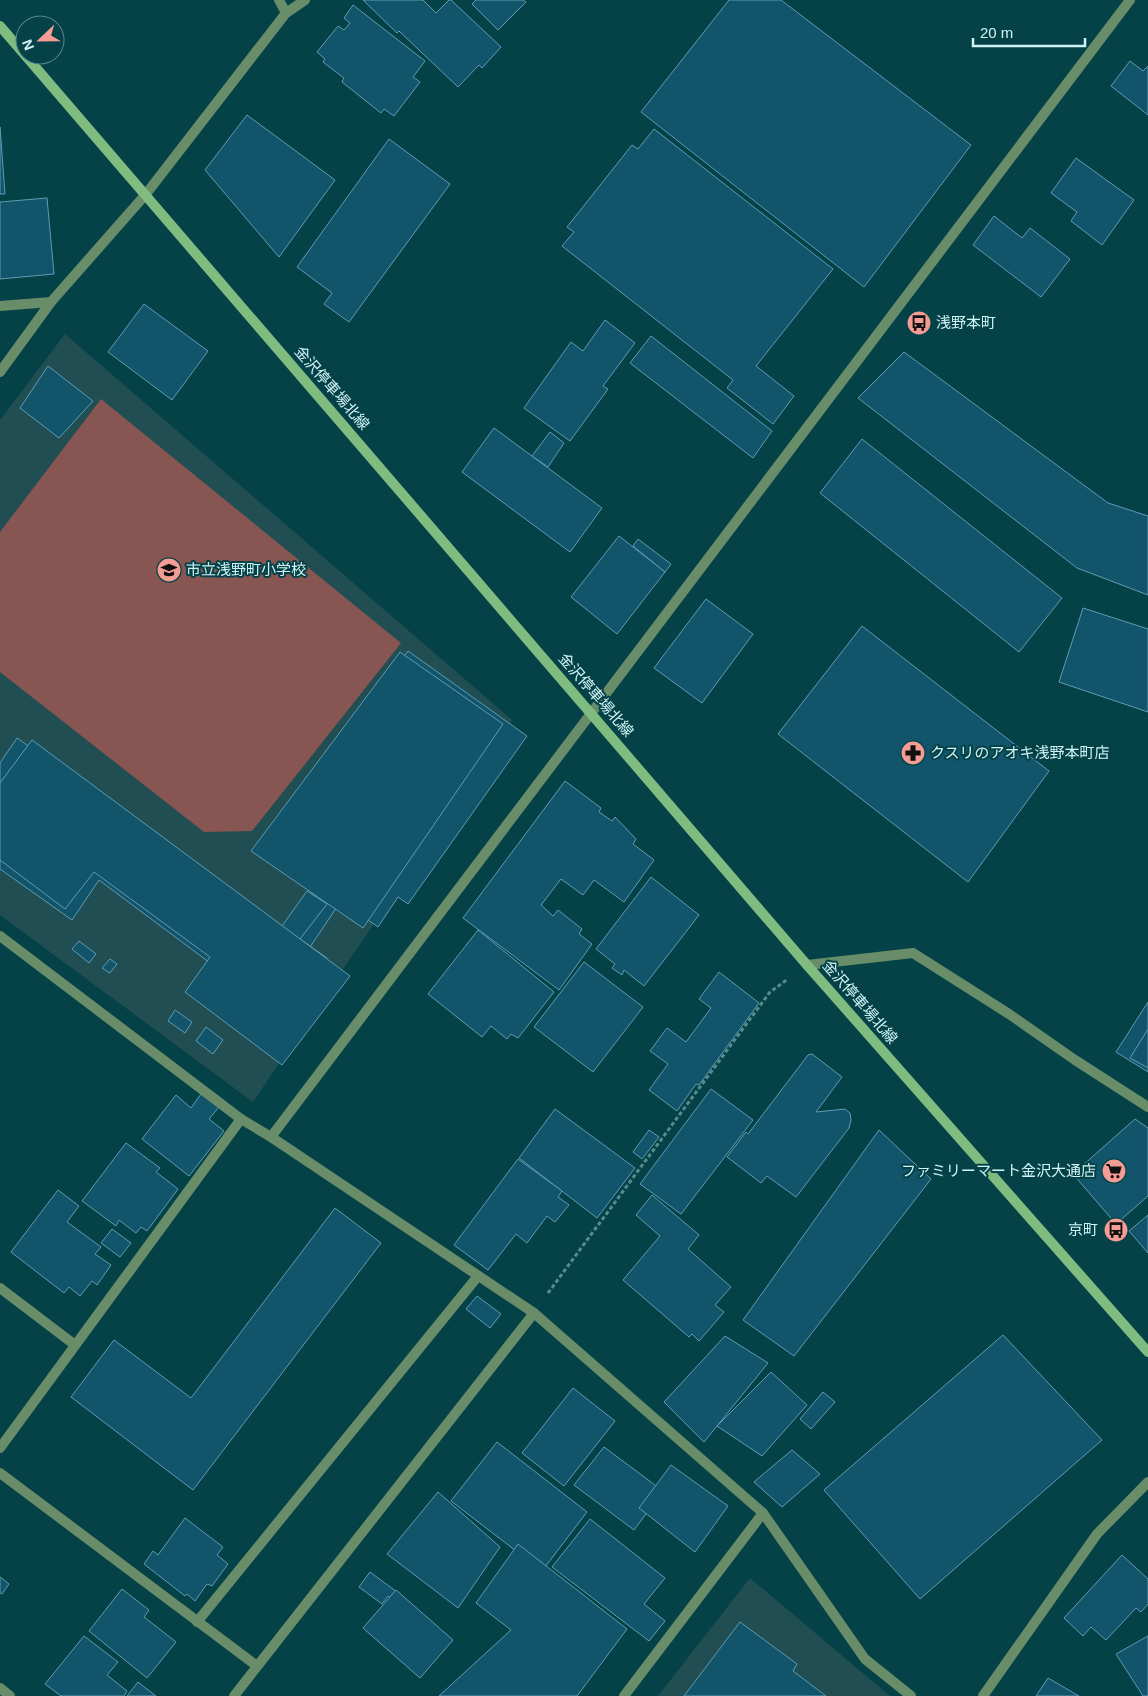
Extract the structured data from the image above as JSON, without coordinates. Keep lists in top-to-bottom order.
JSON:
{
  "streets": {
    "main road": ["金沢停車場北線"]
  },
  "places": {
    "bus stop": ["浅野本町", "京町"],
    "school or university": ["市立浅野町小学校"],
    "pharmacy": ["クスリのアオキ浅野本町店"],
    "supermarket": ["ファミリーマート金沢大通店"]
  },
  "scale_bar": "20 m",
  "north": "left"
}
